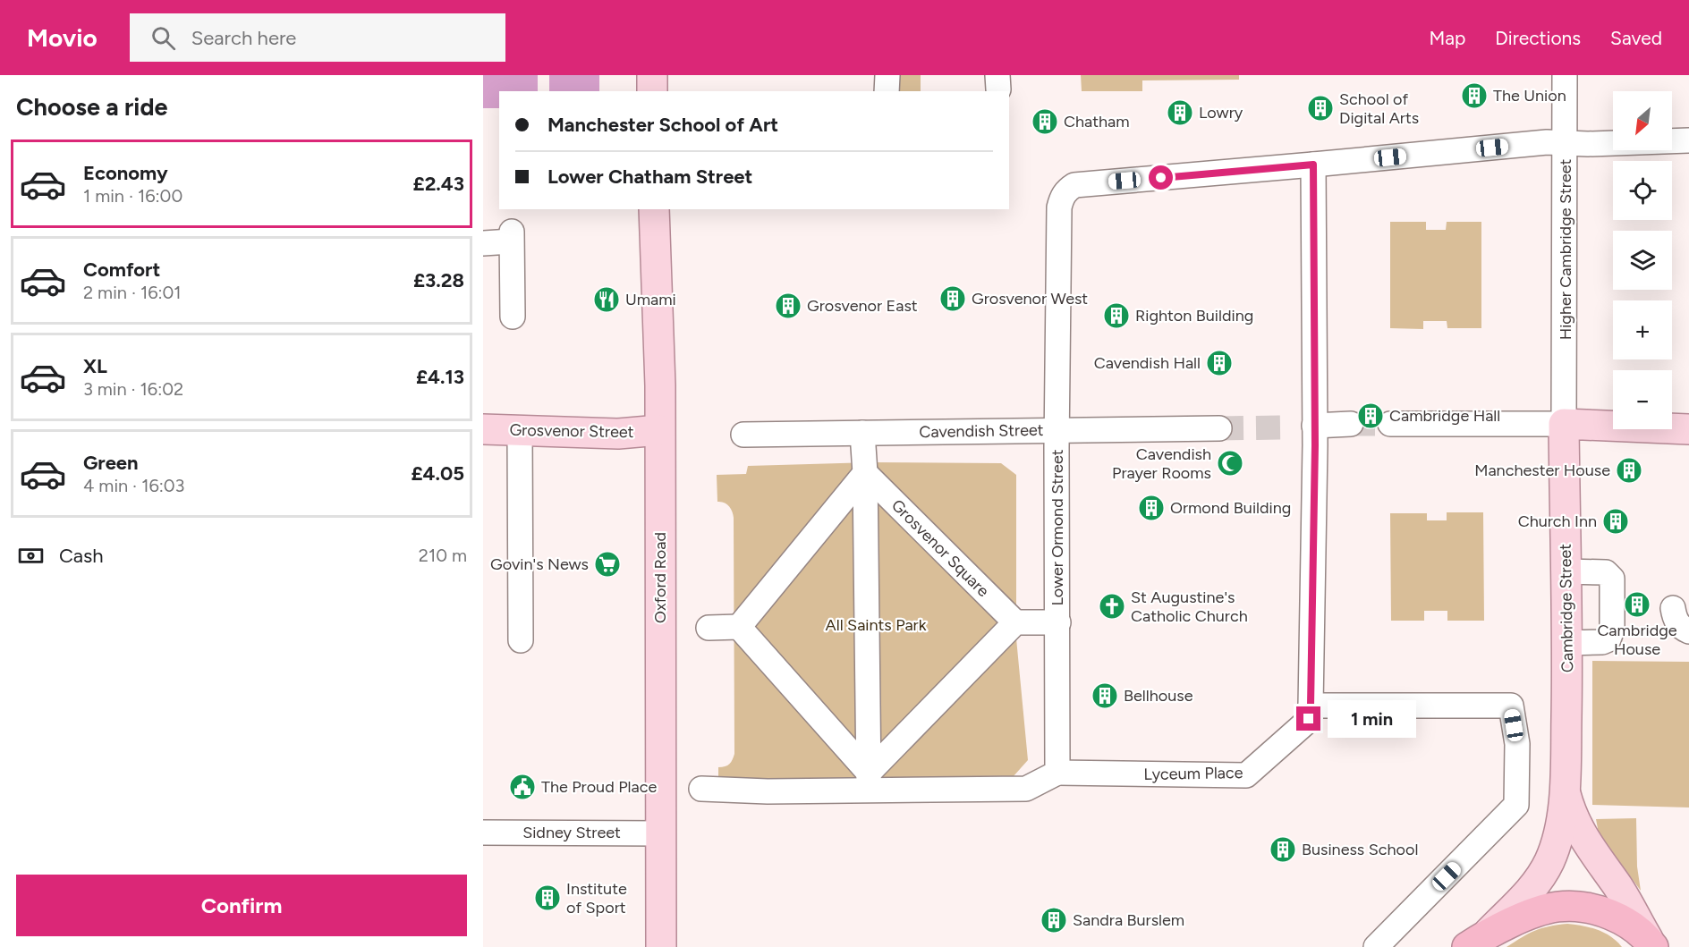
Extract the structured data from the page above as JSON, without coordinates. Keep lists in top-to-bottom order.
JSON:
{
  "streets": {
    "main road": ["Grosvenor Street", "Oxford Road", "Cambridge Street"],
    "street": [
      "Higher Cambridge Street",
      "Cavendish Street",
      "Lower Ormond Street",
      "Grosvenor Square",
      "Lyceum Place",
      "Sidney Street"
    ]
  },
  "crossings": [
    ["Higher Cambridge Street", "Cambridge Street"],
    ["Grosvenor Street", "Oxford Road"],
    ["Cavendish Street", "Lower Ormond Street"],
    ["Cavendish Street", "Grosvenor Square"],
    ["Lower Ormond Street", "Lyceum Place"],
    ["Oxford Road", "Sidney Street"]
  ],
  "parks": ["All Saints Park"],
  "places": {
    "building": [
      "The Union",
      "School of Digital Arts",
      "Lowry",
      "Chatham",
      "Grosvenor West",
      "Grosvenor East",
      "Righton Building",
      "Cavendish Hall",
      "Cambridge Hall",
      "Manchester House",
      "Ormond Building",
      "Church Inn",
      "Cambridge House",
      "Bellhouse",
      "Business School",
      "Institute of Sport",
      "Sandra Burslem"
    ],
    "restaurant": ["Umami"],
    "mosque": ["Cavendish Prayer Rooms"],
    "supermarket": ["Govin's News"],
    "church": ["St Augustine's Catholic Church"],
    "public building": ["The Proud Place"]
  },
  "north": "bottom left",
  "page": {
    "header": "Movio",
    "search": "Search here",
    "nav": ["Map", "Directions", "Saved"],
    "heading": "Choose a ride",
    "map_buttons": ["+", "−"],
    "banner": ["Manchester School of Art", "Lower Chatham Street"],
    "list": [
      {
        "name": "Economy",
        "note": "1 min · 16:00",
        "value": "£2.43"
      },
      {
        "name": "Comfort",
        "note": "2 min · 16:01",
        "value": "£3.28"
      },
      {
        "name": "XL",
        "note": "3 min · 16:02",
        "value": "£4.13"
      },
      {
        "name": "Green",
        "note": "4 min · 16:03",
        "value": "£4.05"
      }
    ],
    "pay": ["Cash", "210 m"],
    "bubble": "1 min",
    "buttons": "Confirm"
  }
}
